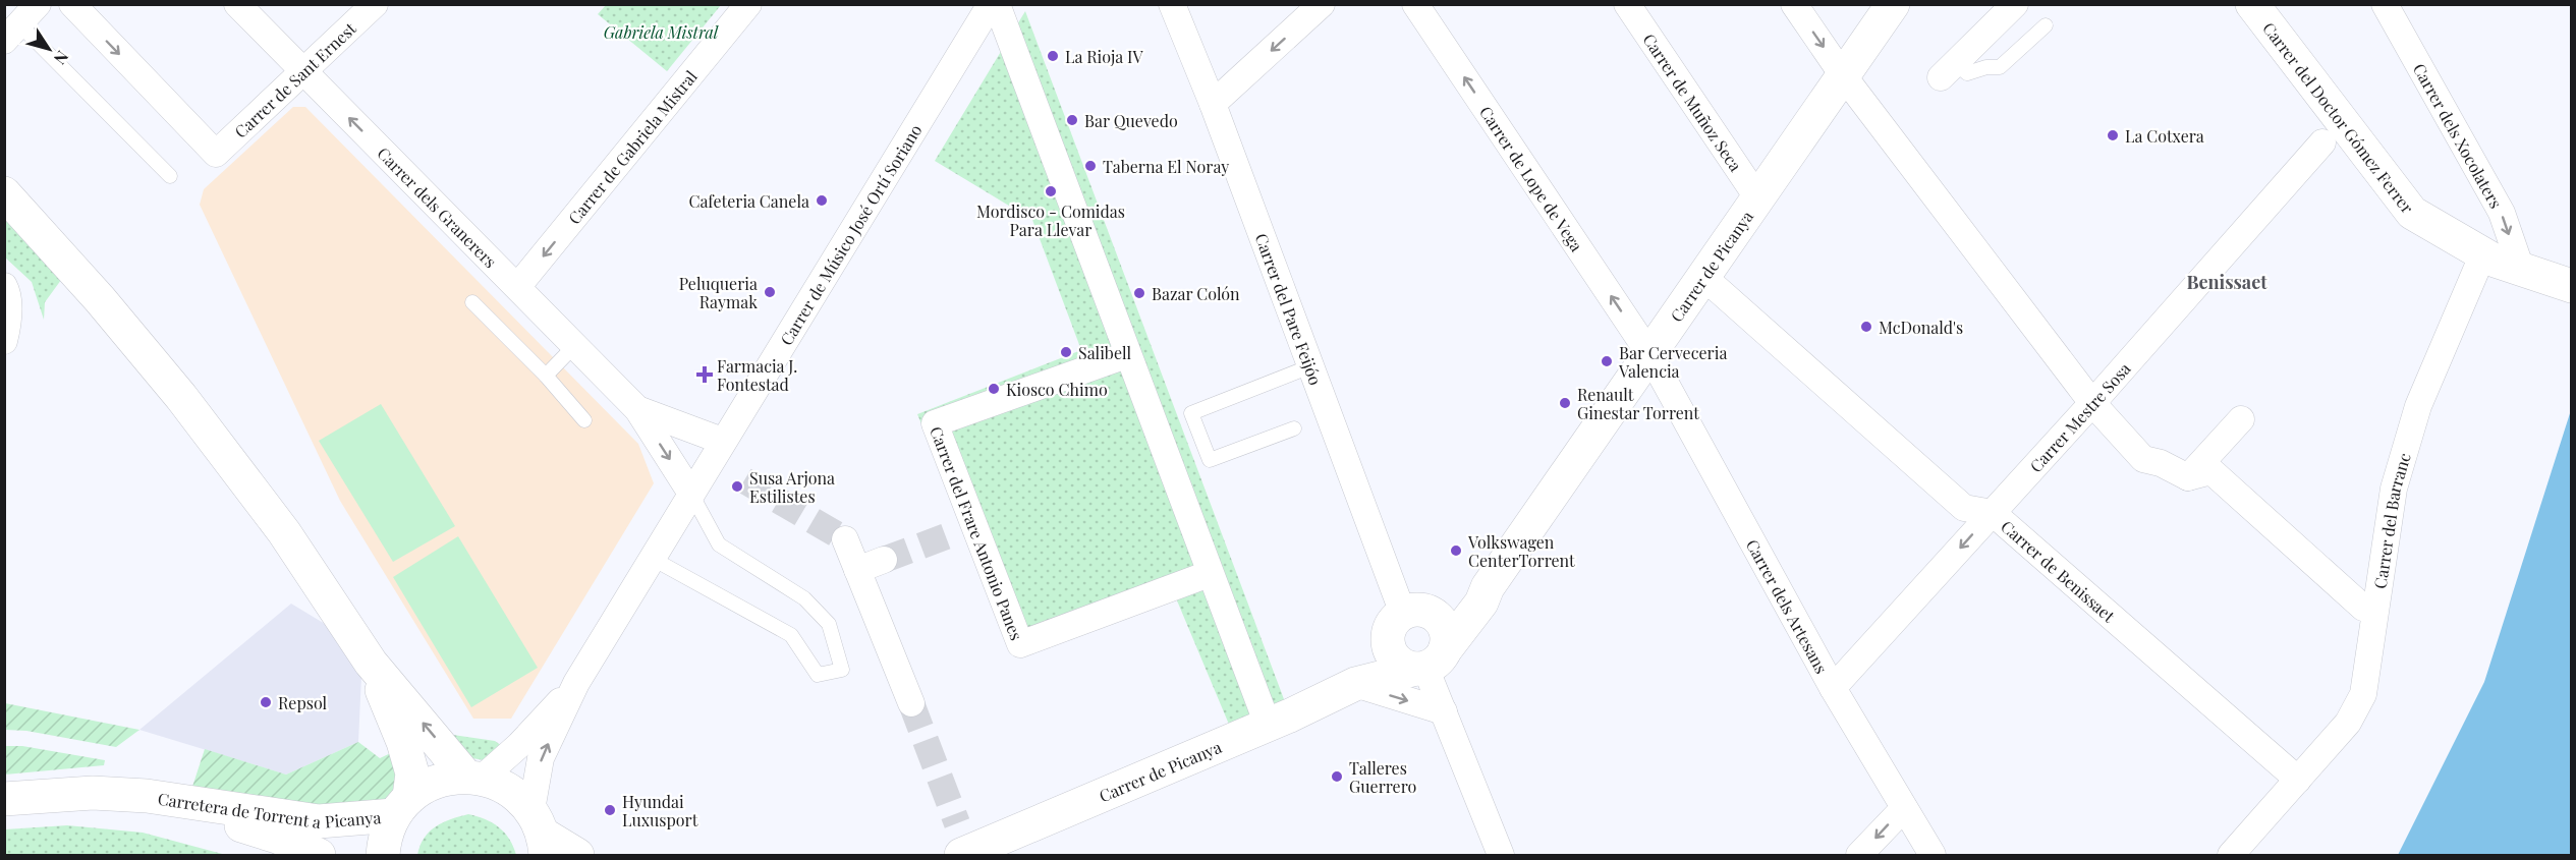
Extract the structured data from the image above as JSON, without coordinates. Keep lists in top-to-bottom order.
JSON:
{
  "streets": {
    "street": [
      "Carrer de Sant Ernest",
      "Carrer de Muñoz Seca",
      "Carrer del Doctor Gómez Ferrer",
      "Carrer dels Xocolaters",
      "Carrer de Gabriela Mistral",
      "Carrer de Lope de Vega",
      "Carrer dels Granerers",
      "Carrer de Músico José Ortí Soriano",
      "Carrer de Picanya",
      "Carrer del Pare Feijóo",
      "Carrer Mestre Sosa",
      "Carrer del Barranc",
      "Carrer del Frare Antonio Panes",
      "Carrer de Benissaet",
      "Carrer dels Artesans",
      "Carretera de Torrent a Picanya"
    ]
  },
  "crossings": [
    ["Carrer de Sant Ernest", "Carrer dels Granerers"],
    ["Carrer de Muñoz Seca", "Carrer de Picanya"],
    ["Carrer del Doctor Gómez Ferrer", "Carrer dels Xocolaters"],
    ["Carrer del Doctor Gómez Ferrer", "Carrer del Barranc"],
    ["Carrer dels Xocolaters", "Carrer del Barranc"],
    ["Carrer de Gabriela Mistral", "Carrer dels Granerers"],
    ["Carrer de Lope de Vega", "Carrer de Picanya"],
    ["Carrer de Lope de Vega", "Carrer dels Artesans"],
    ["Carrer dels Granerers", "Carrer de Músico José Ortí Soriano"],
    ["Carrer de Picanya", "Carrer del Pare Feijóo"],
    ["Carrer de Picanya", "Carrer de Benissaet"],
    ["Carrer de Picanya", "Carrer dels Artesans"],
    ["Carrer Mestre Sosa", "Carrer de Benissaet"],
    ["Carrer Mestre Sosa", "Carrer dels Artesans"],
    ["Carrer del Barranc", "Carrer de Benissaet"]
  ],
  "one_way": ["Carrer dels Xocolaters", "Carrer de Gabriela Mistral", "Carrer de Lope de Vega"],
  "districts": ["Benissaet"],
  "parks": ["Gabriela Mistral"],
  "places": {
    "other": [
      "La Rioja IV",
      "Bar Quevedo",
      "La Cotxera",
      "Taberna El Noray",
      "Mordisco - Comidas Para Llevar",
      "Cafeteria Canela",
      "Peluqueria Raymak",
      "Bazar Colón",
      "McDonald's",
      "Salibell",
      "Bar Cerveceria Valencia",
      "Kiosco Chimo",
      "Renault Ginestar Torrent",
      "Susa Arjona Estilistes",
      "Volkswagen CenterTorrent",
      "Repsol",
      "Talleres Guerrero",
      "Hyundai Luxusport"
    ],
    "health": ["Farmacia J. Fontestad"]
  },
  "north": "bottom right"
}
